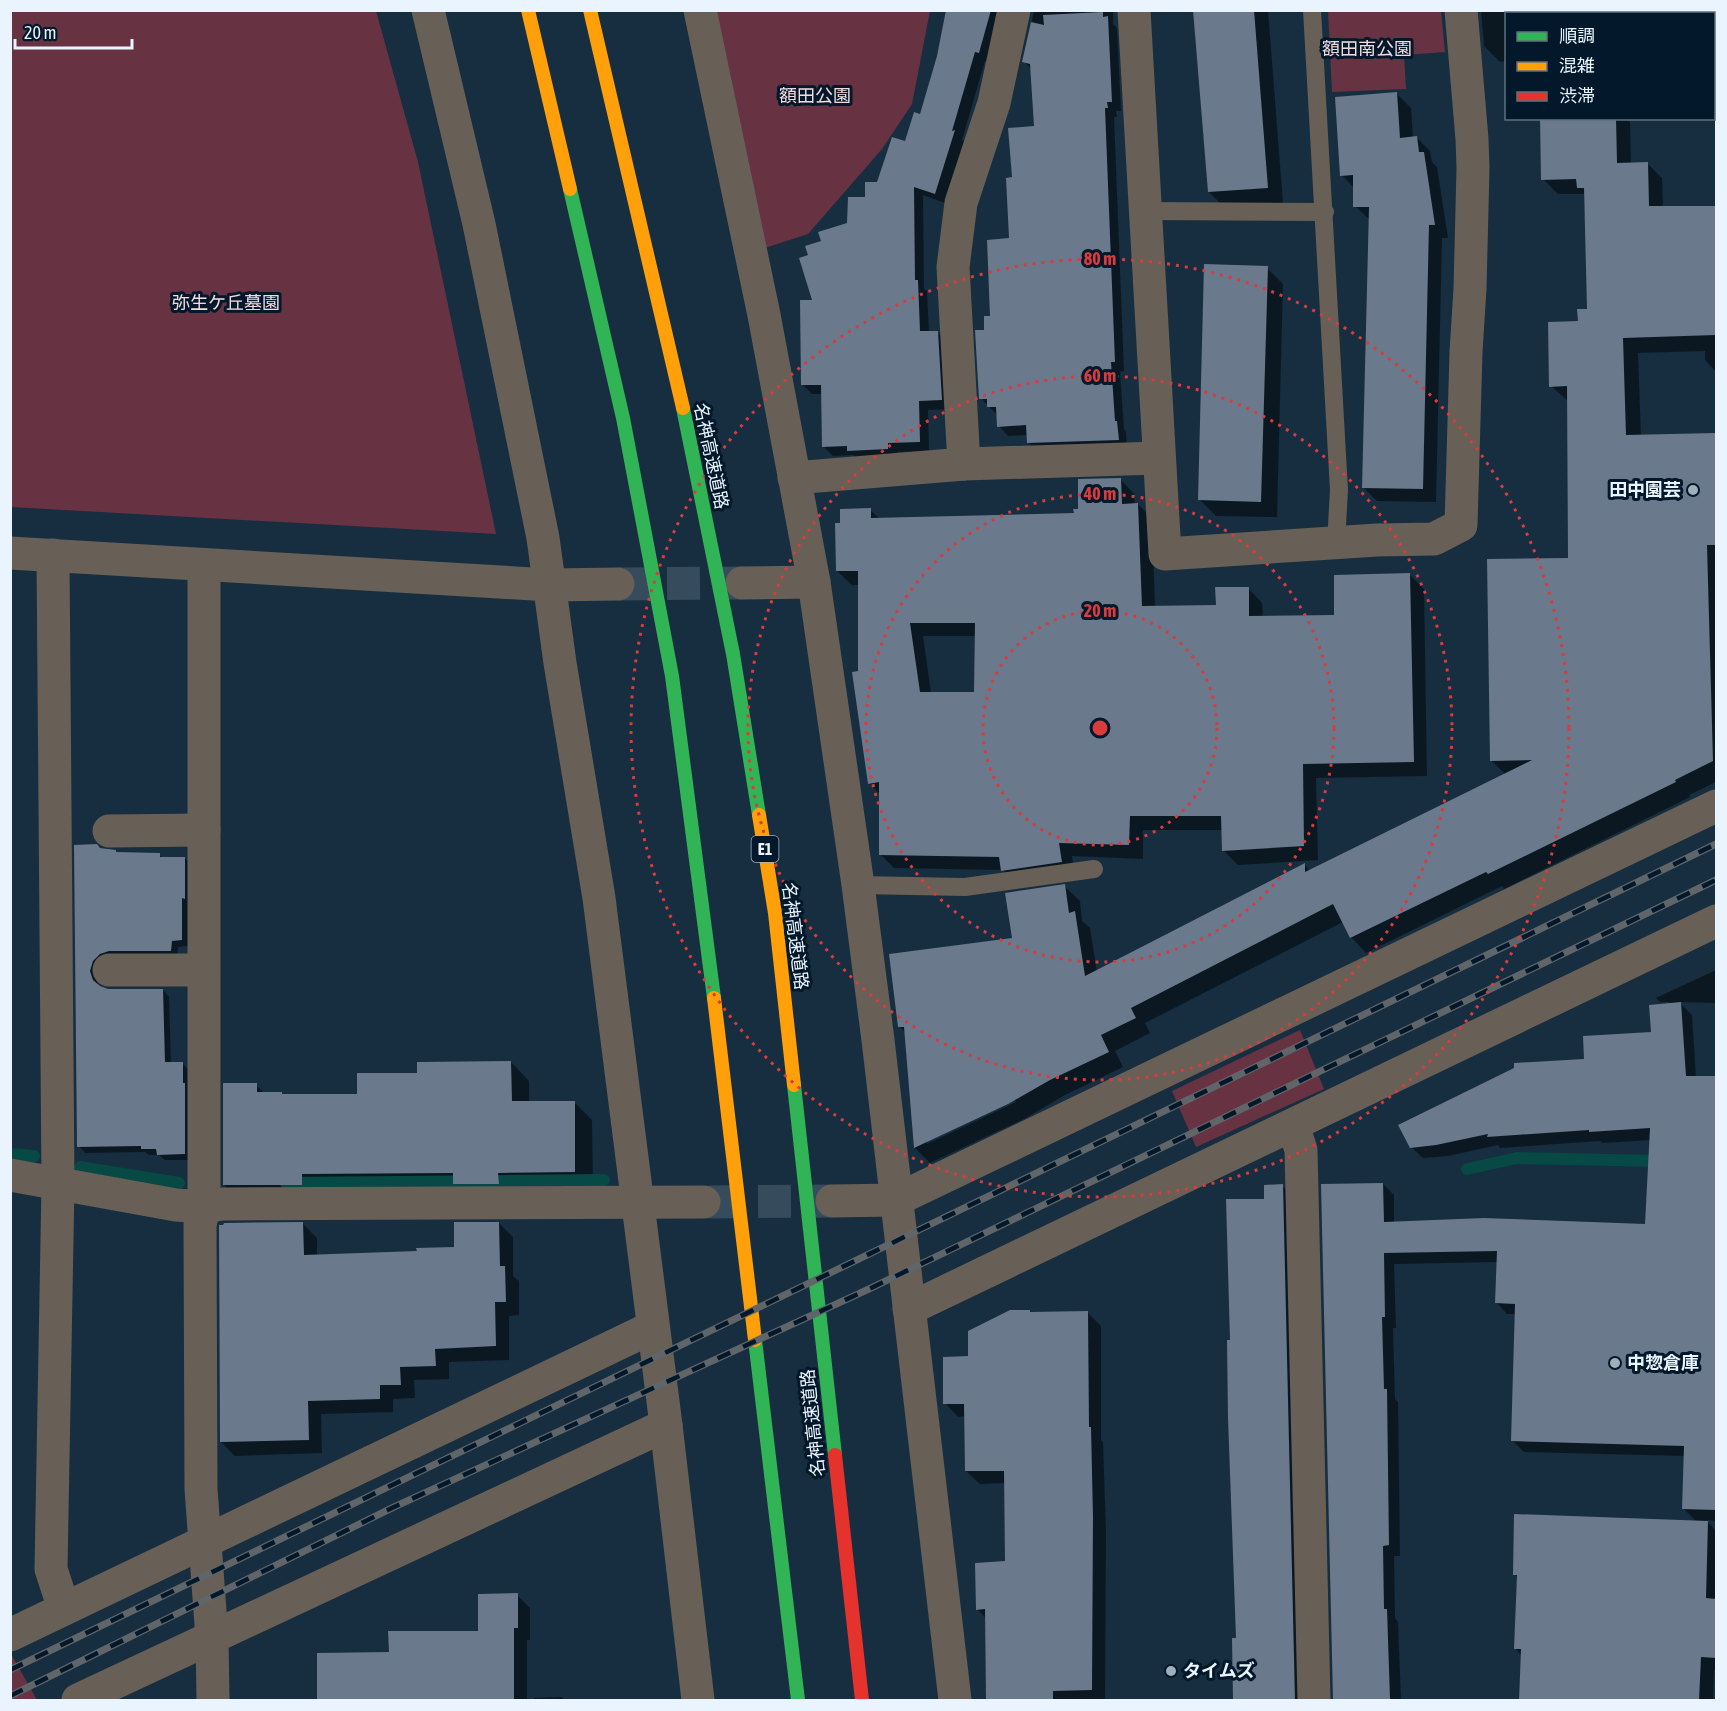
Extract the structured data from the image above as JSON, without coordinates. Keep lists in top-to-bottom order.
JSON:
{
  "streets": {
    "highway": ["名神高速道路", "E1"]
  },
  "parks": ["額田南公園", "額田公園", "弥生ケ丘墓園"],
  "places": ["田中園芸", "中惣倉庫", "タイムズ"],
  "legend": ["順調", "混雑", "渋滞"],
  "scale_bar": "20 m",
  "rings": [
    "80 m",
    "60 m",
    "40 m",
    "20 m"
  ]
}
